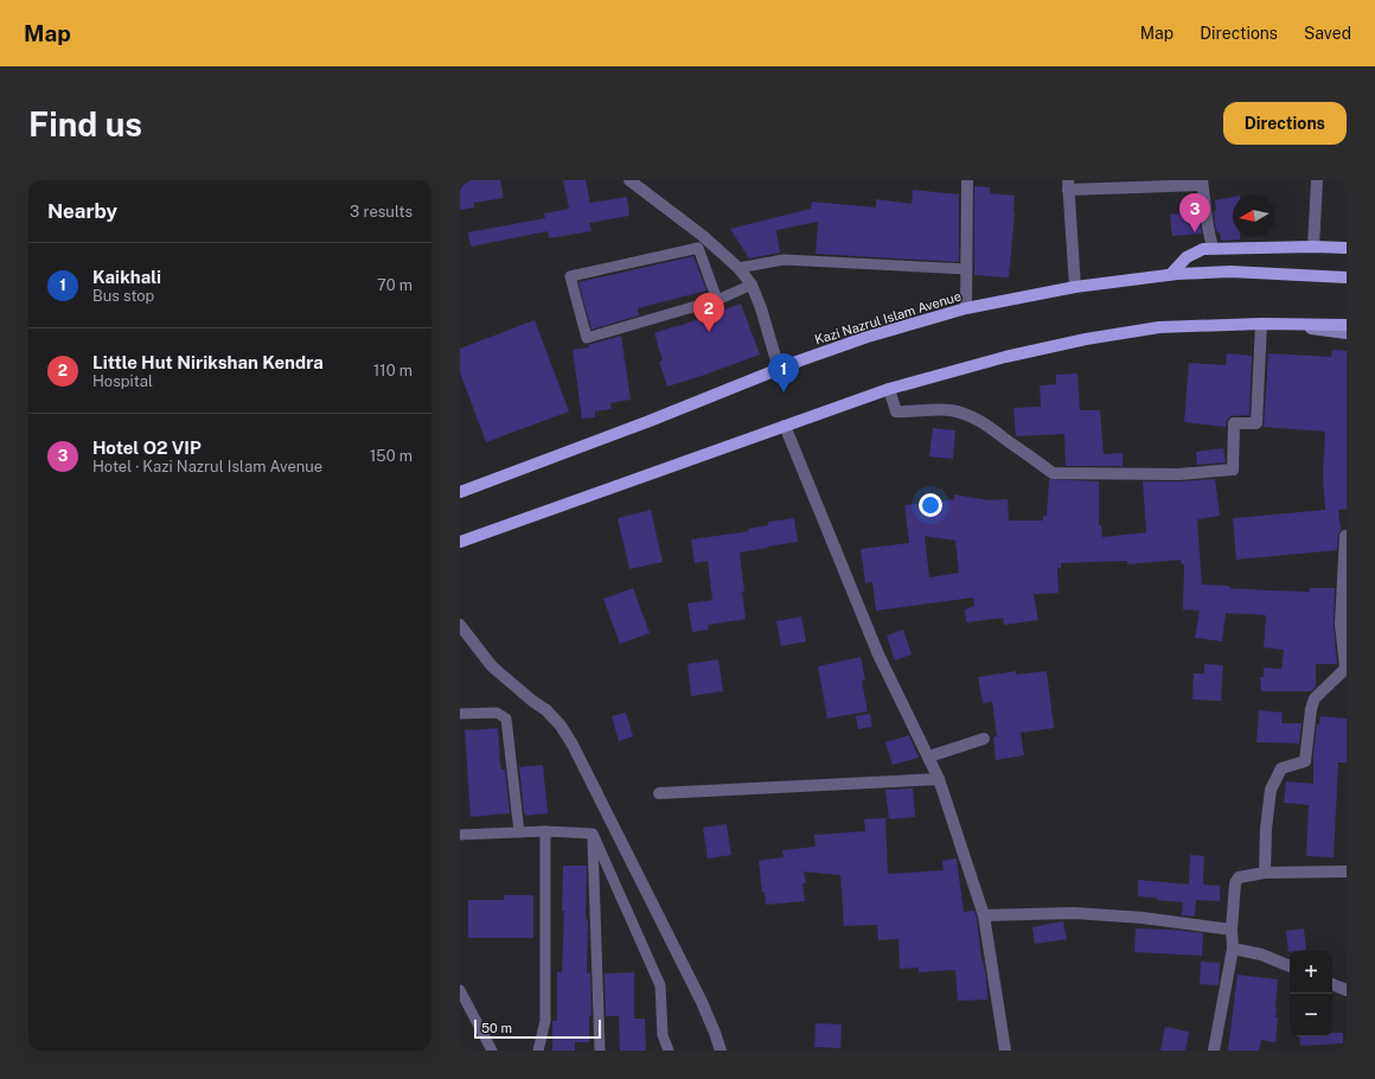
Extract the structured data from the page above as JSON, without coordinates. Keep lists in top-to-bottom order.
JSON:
{
  "streets": {
    "main road": ["Kazi Nazrul Islam Avenue"]
  },
  "scale_bar": "50 m",
  "north": "left",
  "page": {
    "header": "Map",
    "nav": ["Map", "Directions", "Saved"],
    "buttons": "Directions",
    "title": "Find us",
    "heading": ["Nearby", "3 results"],
    "pins": ["3", "2", "1"],
    "list": [
      {
        "mark": "1",
        "name": "Kaikhali",
        "note": "Bus stop",
        "value": "70 m"
      },
      {
        "mark": "2",
        "name": "Little Hut Nirikshan Kendra",
        "note": "Hospital",
        "value": "110 m"
      },
      {
        "mark": "3",
        "name": "Hotel O2 VIP",
        "note": "Hotel · Kazi Nazrul Islam Avenue",
        "value": "150 m"
      }
    ],
    "map_buttons": ["+", "−"],
    "scale": "50 m"
  }
}
